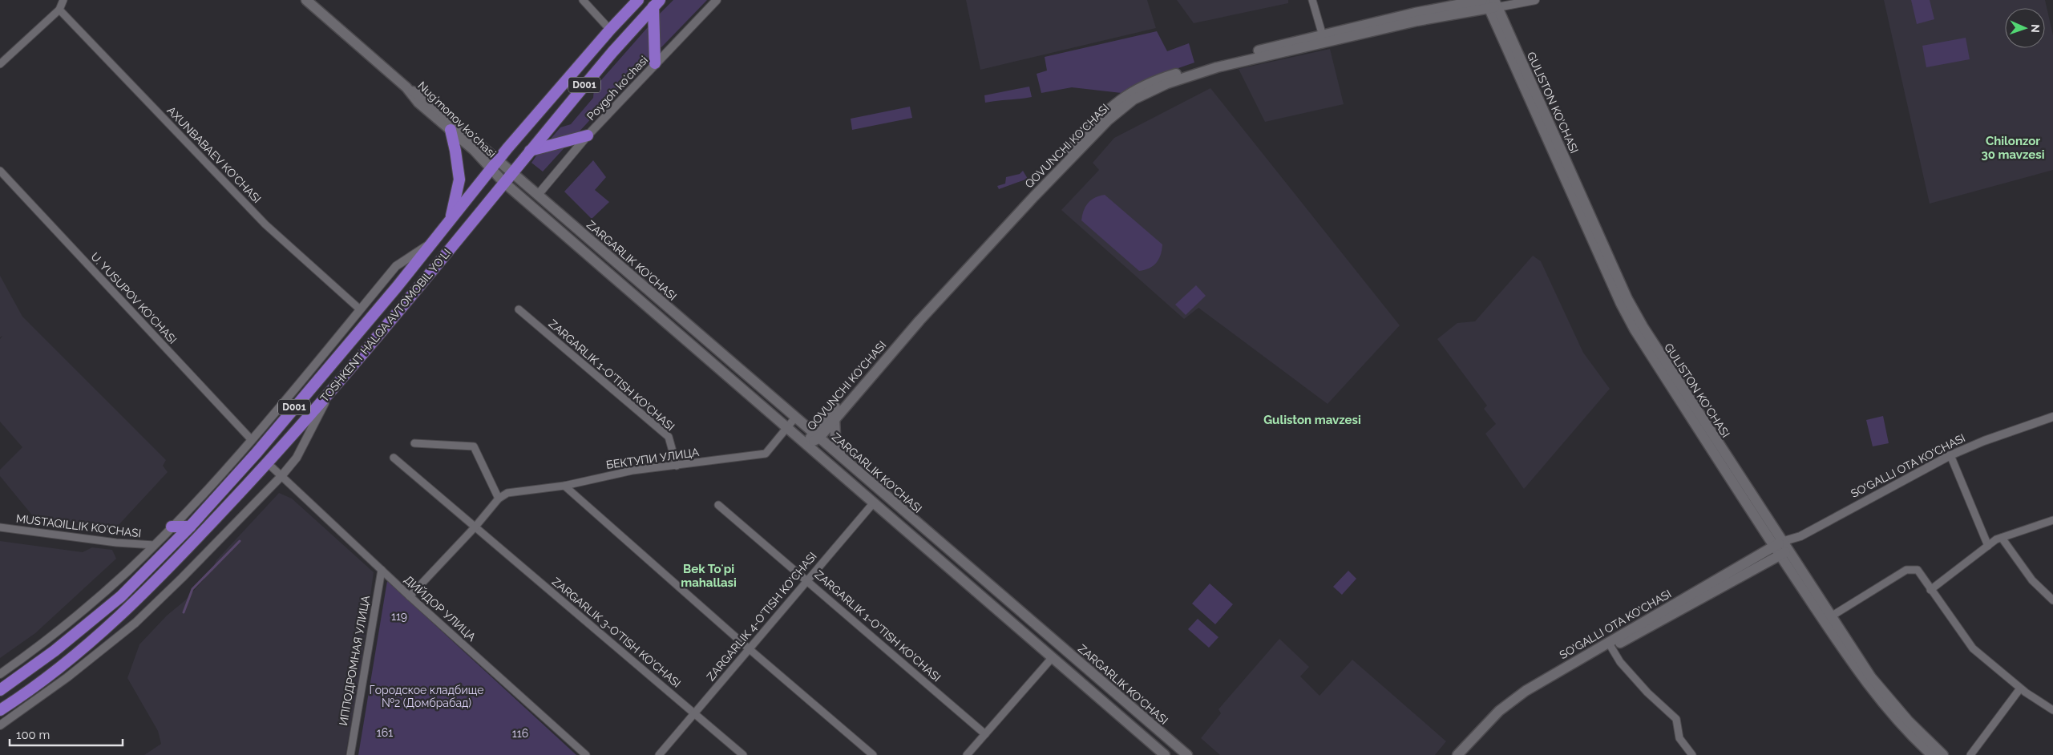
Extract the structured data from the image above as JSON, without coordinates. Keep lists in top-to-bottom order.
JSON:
{
  "streets": {
    "highway": ["D001", "TOSHKENT HALQA AVTOMOBIL YO'LI"],
    "main road": [
      "GULISTON KO'CHASI",
      "Nugʻmonov koʻchasi",
      "QOVUNCHI KO'CHASI",
      "ZARGARLIK KO'CHASI",
      "SO'GALLI OTA KO'CHASI",
      "ZARGARLIK 4-O'TISH KO'CHASI"
    ],
    "street": [
      "Poygoh koʻchasi",
      "AXUNBABAEV KO'CHASI",
      "U. YUSUPOV KO‘CHASI",
      "ZARGARLIK 1-O'TISH KO'CHASI",
      "БЕКТУПИ УЛИЦА",
      "MUSTAQILLIK KO'CHASI",
      "ДИЙДОР УЛИЦА",
      "ZARGARLIK 3-O'TISH KO'CHASI",
      "ИППОДРОМНАЯ УЛИЦА"
    ]
  },
  "crossings": [
    ["Poygoh koʻchasi", "ZARGARLIK KO'CHASI"],
    ["GULISTON KO'CHASI", "QOVUNCHI KO'CHASI"],
    ["GULISTON KO'CHASI", "SO'GALLI OTA KO'CHASI"],
    ["Nugʻmonov koʻchasi", "ZARGARLIK KO'CHASI"],
    ["Nugʻmonov koʻchasi", "TOSHKENT HALQA AVTOMOBIL YO'LI"],
    ["QOVUNCHI KO'CHASI", "ZARGARLIK KO'CHASI"],
    ["ZARGARLIK KO'CHASI", "TOSHKENT HALQA AVTOMOBIL YO'LI"],
    ["ZARGARLIK KO'CHASI", "БЕКТУПИ УЛИЦА"],
    ["ZARGARLIK KO'CHASI", "ZARGARLIK 4-O'TISH KO'CHASI"],
    ["TOSHKENT HALQA AVTOMOBIL YO'LI", "ДИЙДОР УЛИЦА"],
    ["ZARGARLIK 1-O'TISH KO'CHASI", "БЕКТУПИ УЛИЦА"],
    ["ZARGARLIK 1-O'TISH KO'CHASI", "ZARGARLIK 4-O'TISH KO'CHASI"],
    ["БЕКТУПИ УЛИЦА", "ДИЙДОР УЛИЦА"],
    ["БЕКТУПИ УЛИЦА", "ZARGARLIK 3-O'TISH KO'CHASI"],
    ["ДИЙДОР УЛИЦА", "ИППОДРОМНАЯ УЛИЦА"],
    ["ZARGARLIK 4-O'TISH KO'CHASI", "ZARGARLIK 3-O'TISH KO'CHASI"]
  ],
  "districts": ["Chilonzor 30 mavzesi", "Guliston mavzesi", "Bek Toʻpi mahallasi"],
  "parks": [
    "119",
    "Городское кладбище №2 (Домбрабад)",
    "161",
    "116"
  ],
  "scale_bar": "100 m",
  "north": "right"
}
